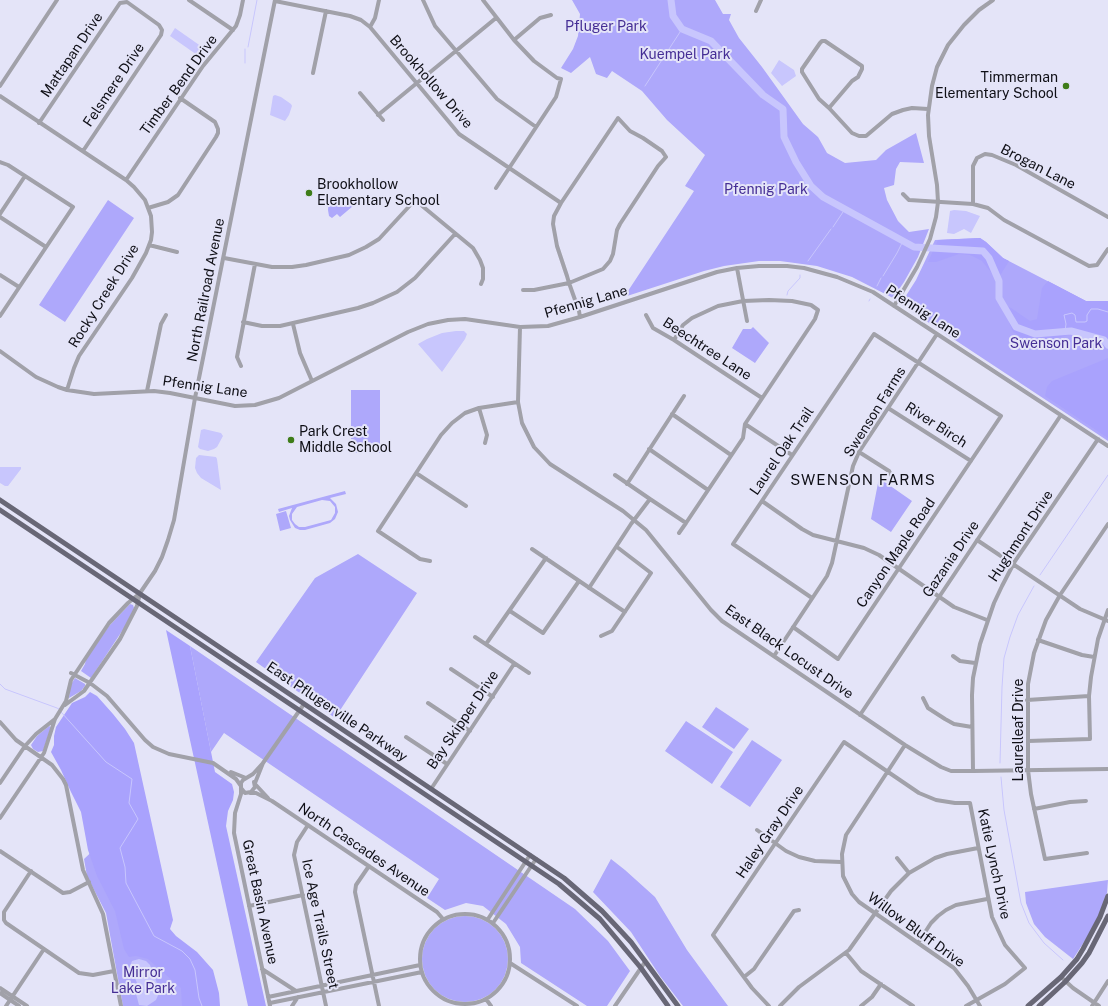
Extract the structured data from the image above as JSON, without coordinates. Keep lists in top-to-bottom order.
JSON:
{
  "streets": {
    "main road": ["East Pflugerville Parkway"],
    "street": [
      "Mattapan Drive",
      "Brookhollow Drive",
      "Felsmere Drive",
      "Timber Bend Drive",
      "Brogan Lane",
      "North Railroad Avenue",
      "Rocky Creek Drive",
      "Pfennig Lane",
      "Beechtree Lane",
      "Swenson Farms",
      "River Birch",
      "Laurel Oak Trail",
      "Hughmont Drive",
      "Canyon Maple Road",
      "Gazania Drive",
      "East Black Locust Drive",
      "Bay Skipper Drive",
      "Laurelleaf Drive",
      "Haley Gray Drive",
      "North Cascades Avenue",
      "Katie Lynch Drive",
      "Great Basin Avenue",
      "Ice Age Trails Street",
      "Willow Bluff Drive"
    ]
  },
  "crossings": [
    ["Mattapan Drive", "Felsmere Drive"],
    ["Mattapan Drive", "Rocky Creek Drive"],
    ["Brookhollow Drive", "North Railroad Avenue"],
    ["Felsmere Drive", "Rocky Creek Drive"],
    ["Timber Bend Drive", "Rocky Creek Drive"],
    ["North Railroad Avenue", "Pfennig Lane"],
    ["North Railroad Avenue", "East Pflugerville Parkway"],
    ["Rocky Creek Drive", "Pfennig Lane"],
    ["Pfennig Lane", "Swenson Farms"],
    ["Pfennig Lane", "Hughmont Drive"],
    ["Pfennig Lane", "Gazania Drive"],
    ["Pfennig Lane", "East Black Locust Drive"],
    ["Swenson Farms", "River Birch"],
    ["Swenson Farms", "Laurel Oak Trail"],
    ["Swenson Farms", "Canyon Maple Road"],
    ["Swenson Farms", "East Black Locust Drive"],
    ["River Birch", "Canyon Maple Road"],
    ["Laurel Oak Trail", "Canyon Maple Road"],
    ["Hughmont Drive", "East Black Locust Drive"],
    ["Gazania Drive", "East Black Locust Drive"],
    ["East Black Locust Drive", "Laurelleaf Drive"],
    ["East Black Locust Drive", "Willow Bluff Drive"],
    ["East Pflugerville Parkway", "Bay Skipper Drive"],
    ["Haley Gray Drive", "Katie Lynch Drive"],
    ["Haley Gray Drive", "Willow Bluff Drive"],
    ["North Cascades Avenue", "Great Basin Avenue"],
    ["North Cascades Avenue", "Ice Age Trails Street"],
    ["Katie Lynch Drive", "Willow Bluff Drive"]
  ],
  "districts": ["SWENSON FARMS"],
  "parks": [
    "Pfluger Park",
    "Kuempel Park",
    "Pfennig Park",
    "Swenson Park",
    "Mirror Lake Park"
  ],
  "places": ["Timmerman Elementary School", "Brookhollow Elementary School", "Park Crest Middle School"]
}
